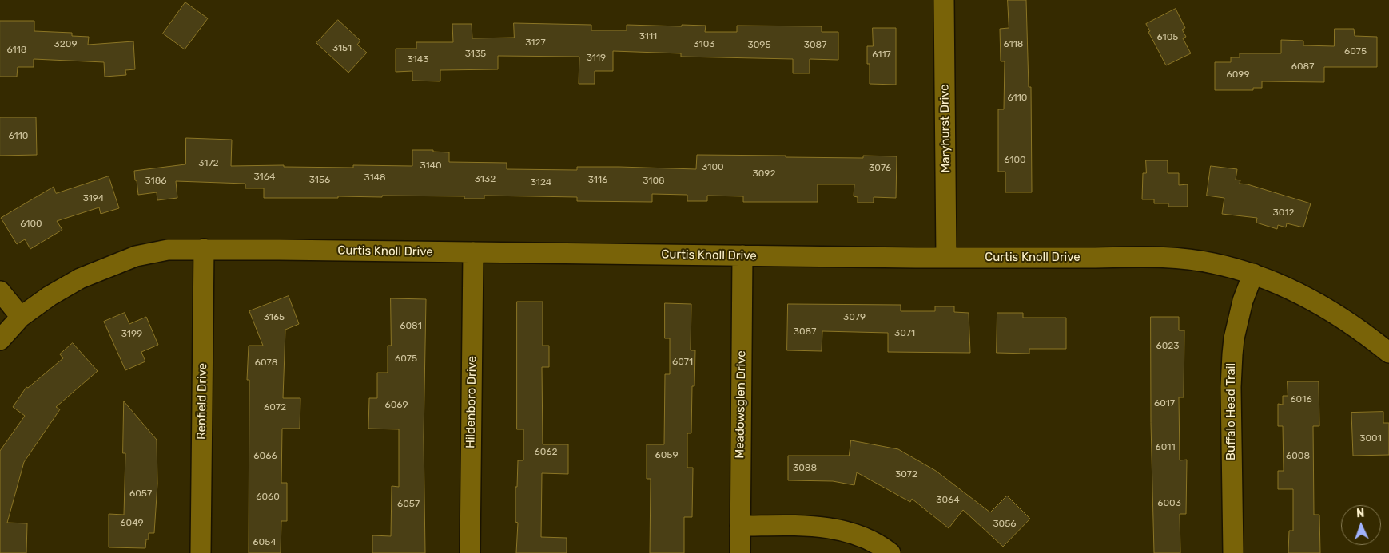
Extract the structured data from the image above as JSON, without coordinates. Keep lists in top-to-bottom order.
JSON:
{
  "streets": {
    "street": [
      "Maryhurst Drive",
      "Curtis Knoll Drive",
      "Renfield Drive",
      "Hildenboro Drive",
      "Meadowsglen Drive",
      "Buffalo Head Trail"
    ]
  },
  "crossings": [
    ["Maryhurst Drive", "Curtis Knoll Drive"],
    ["Curtis Knoll Drive", "Renfield Drive"],
    ["Curtis Knoll Drive", "Hildenboro Drive"],
    ["Curtis Knoll Drive", "Meadowsglen Drive"],
    ["Curtis Knoll Drive", "Buffalo Head Trail"]
  ],
  "house_numbers": [
    "3111",
    "6105",
    "3127",
    "3209",
    "3103",
    "6118",
    "3095",
    "3087",
    "3151",
    "6118",
    "6075",
    "3135",
    "6117",
    "3119",
    "3143",
    "6087",
    "6099",
    "6110",
    "6110",
    "6100",
    "3172",
    "3140",
    "3100",
    "3076",
    "3092",
    "3164",
    "3148",
    "3132",
    "3156",
    "3116",
    "3186",
    "3108",
    "3124",
    "3194",
    "3012",
    "6100",
    "3165",
    "3079",
    "6081",
    "3087",
    "3071",
    "3199",
    "6023",
    "6075",
    "6071",
    "6078",
    "6016",
    "6017",
    "6069",
    "6072",
    "3001",
    "6011",
    "6062",
    "6059",
    "6066",
    "6008",
    "3088",
    "3072",
    "6057",
    "6060",
    "3064",
    "6003",
    "6057",
    "6049",
    "3056",
    "6054"
  ],
  "north": "top"
}
